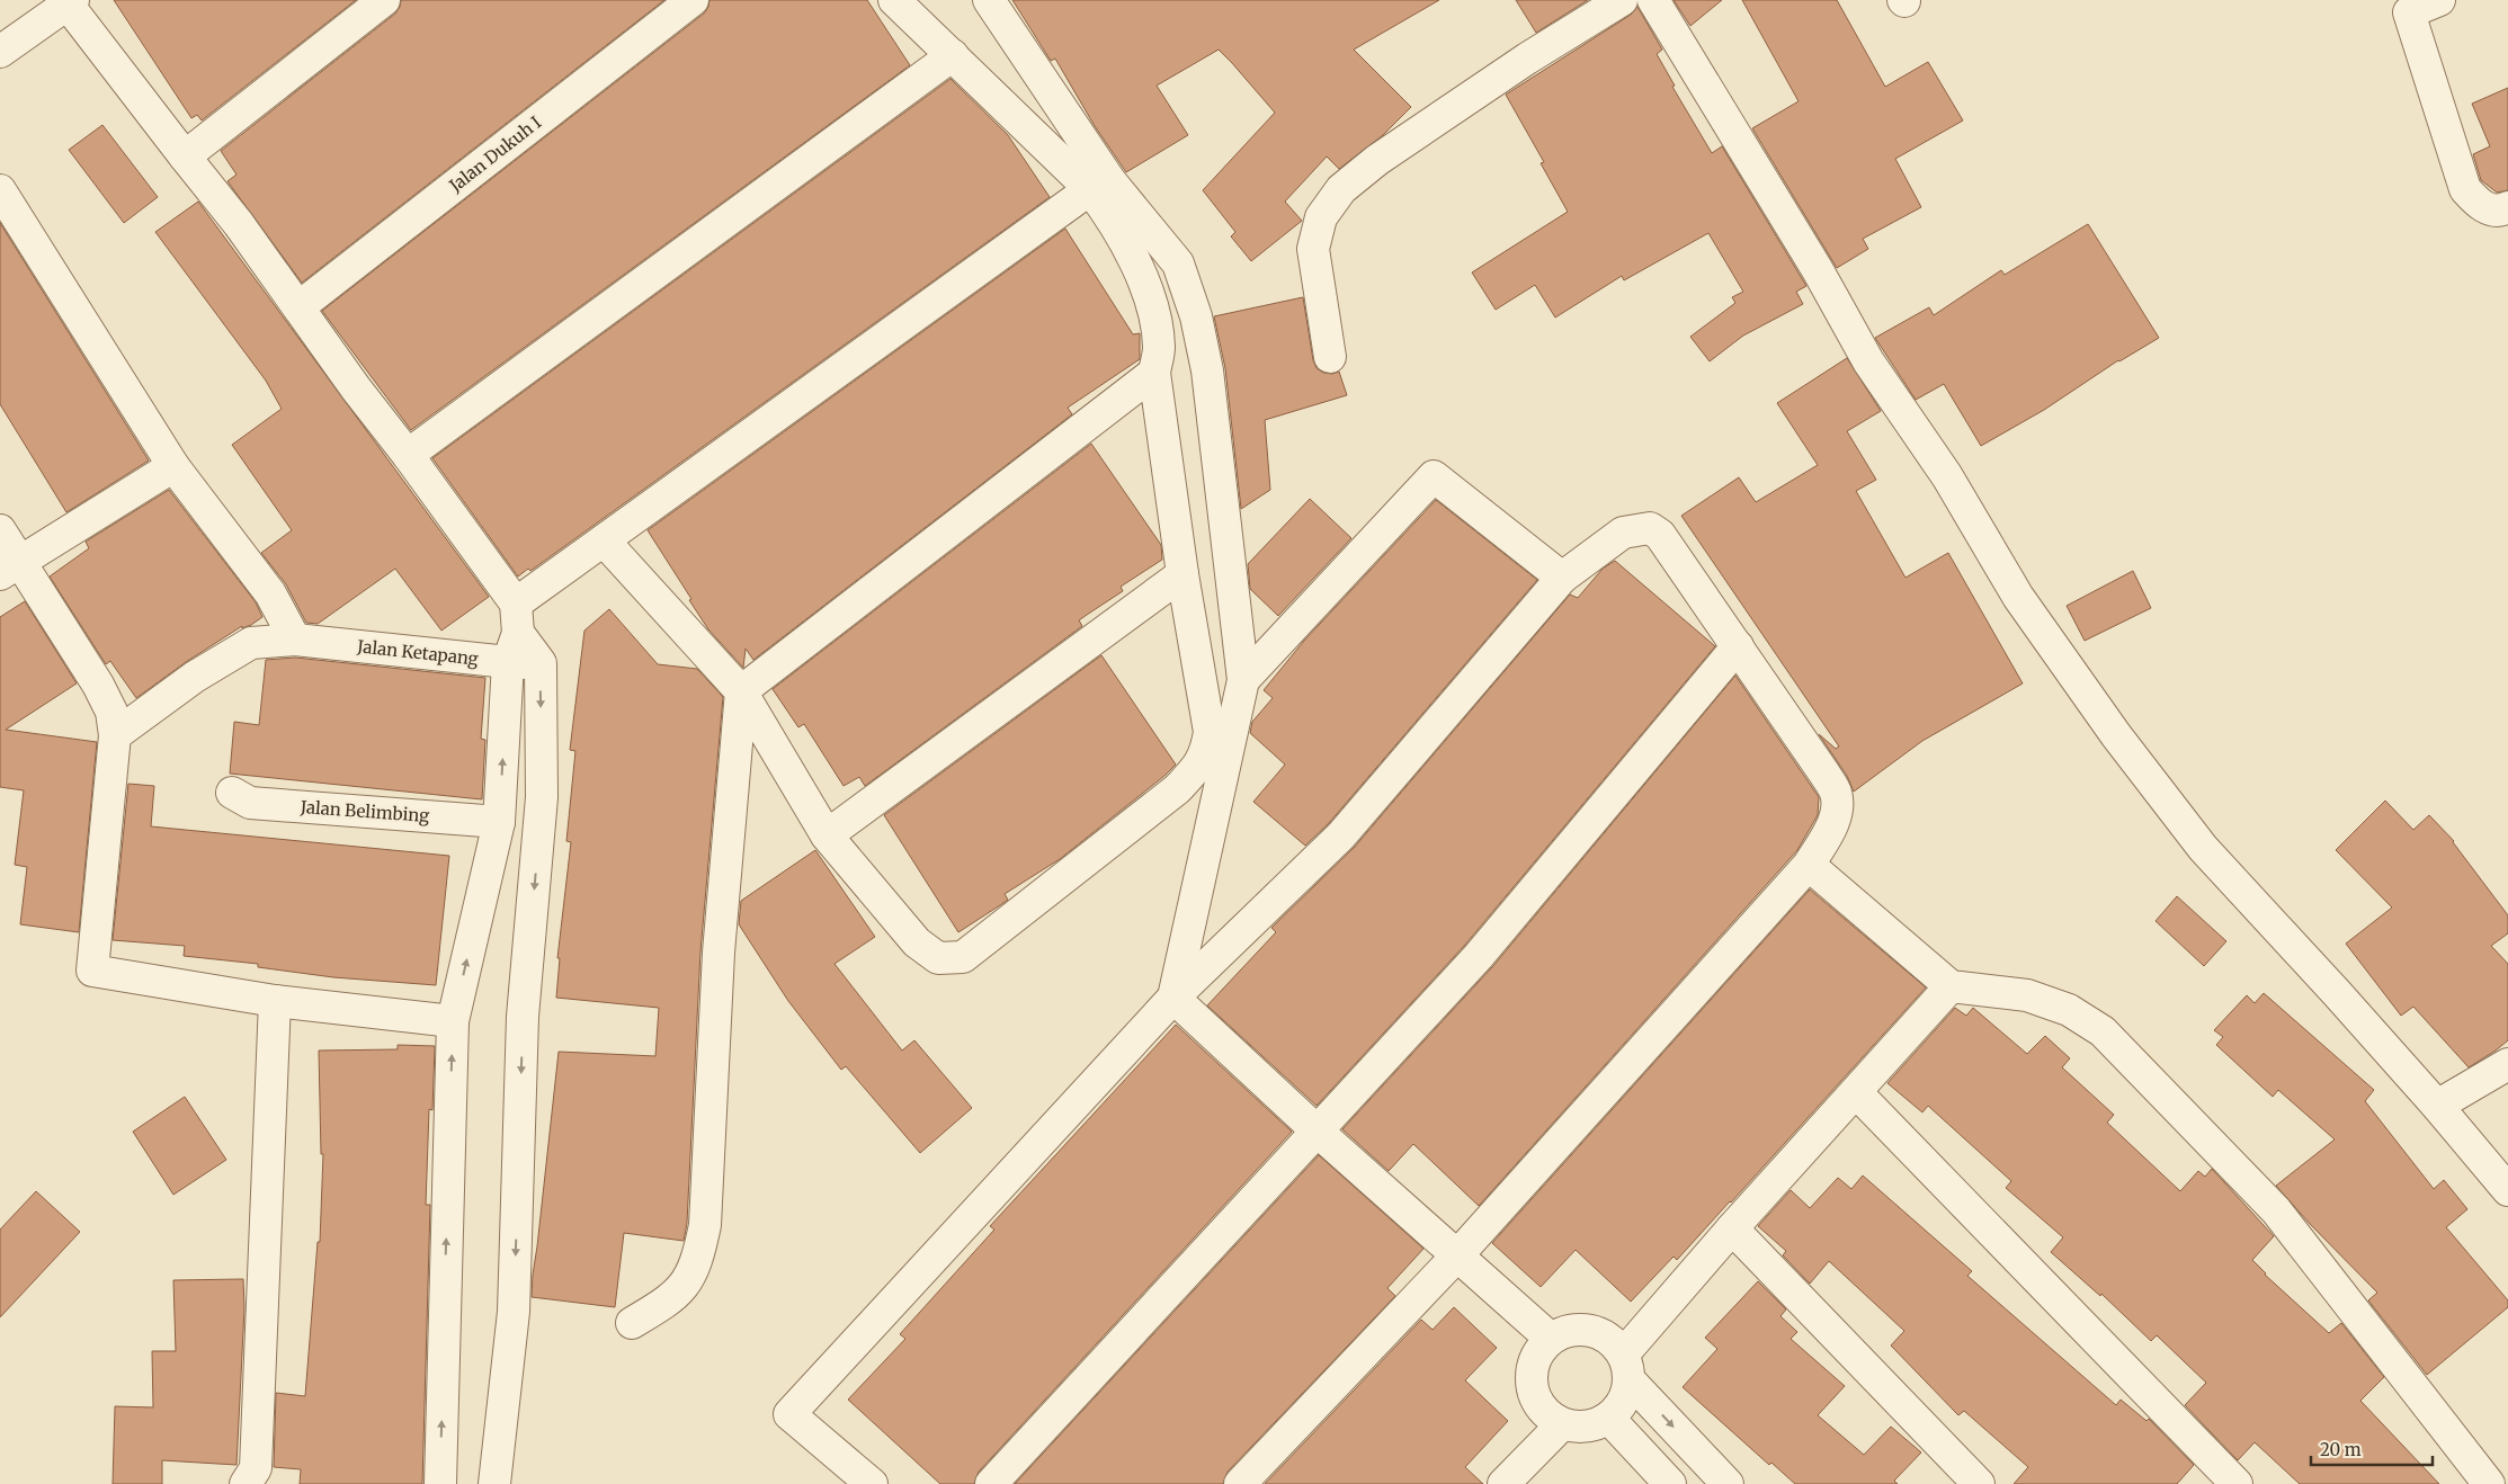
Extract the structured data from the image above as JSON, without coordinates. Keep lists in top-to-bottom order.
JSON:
{
  "streets": {
    "street": ["Jalan Dukuh I", "Jalan Ketapang", "Jalan Belimbing"]
  },
  "scale_bar": "20 m"
}
